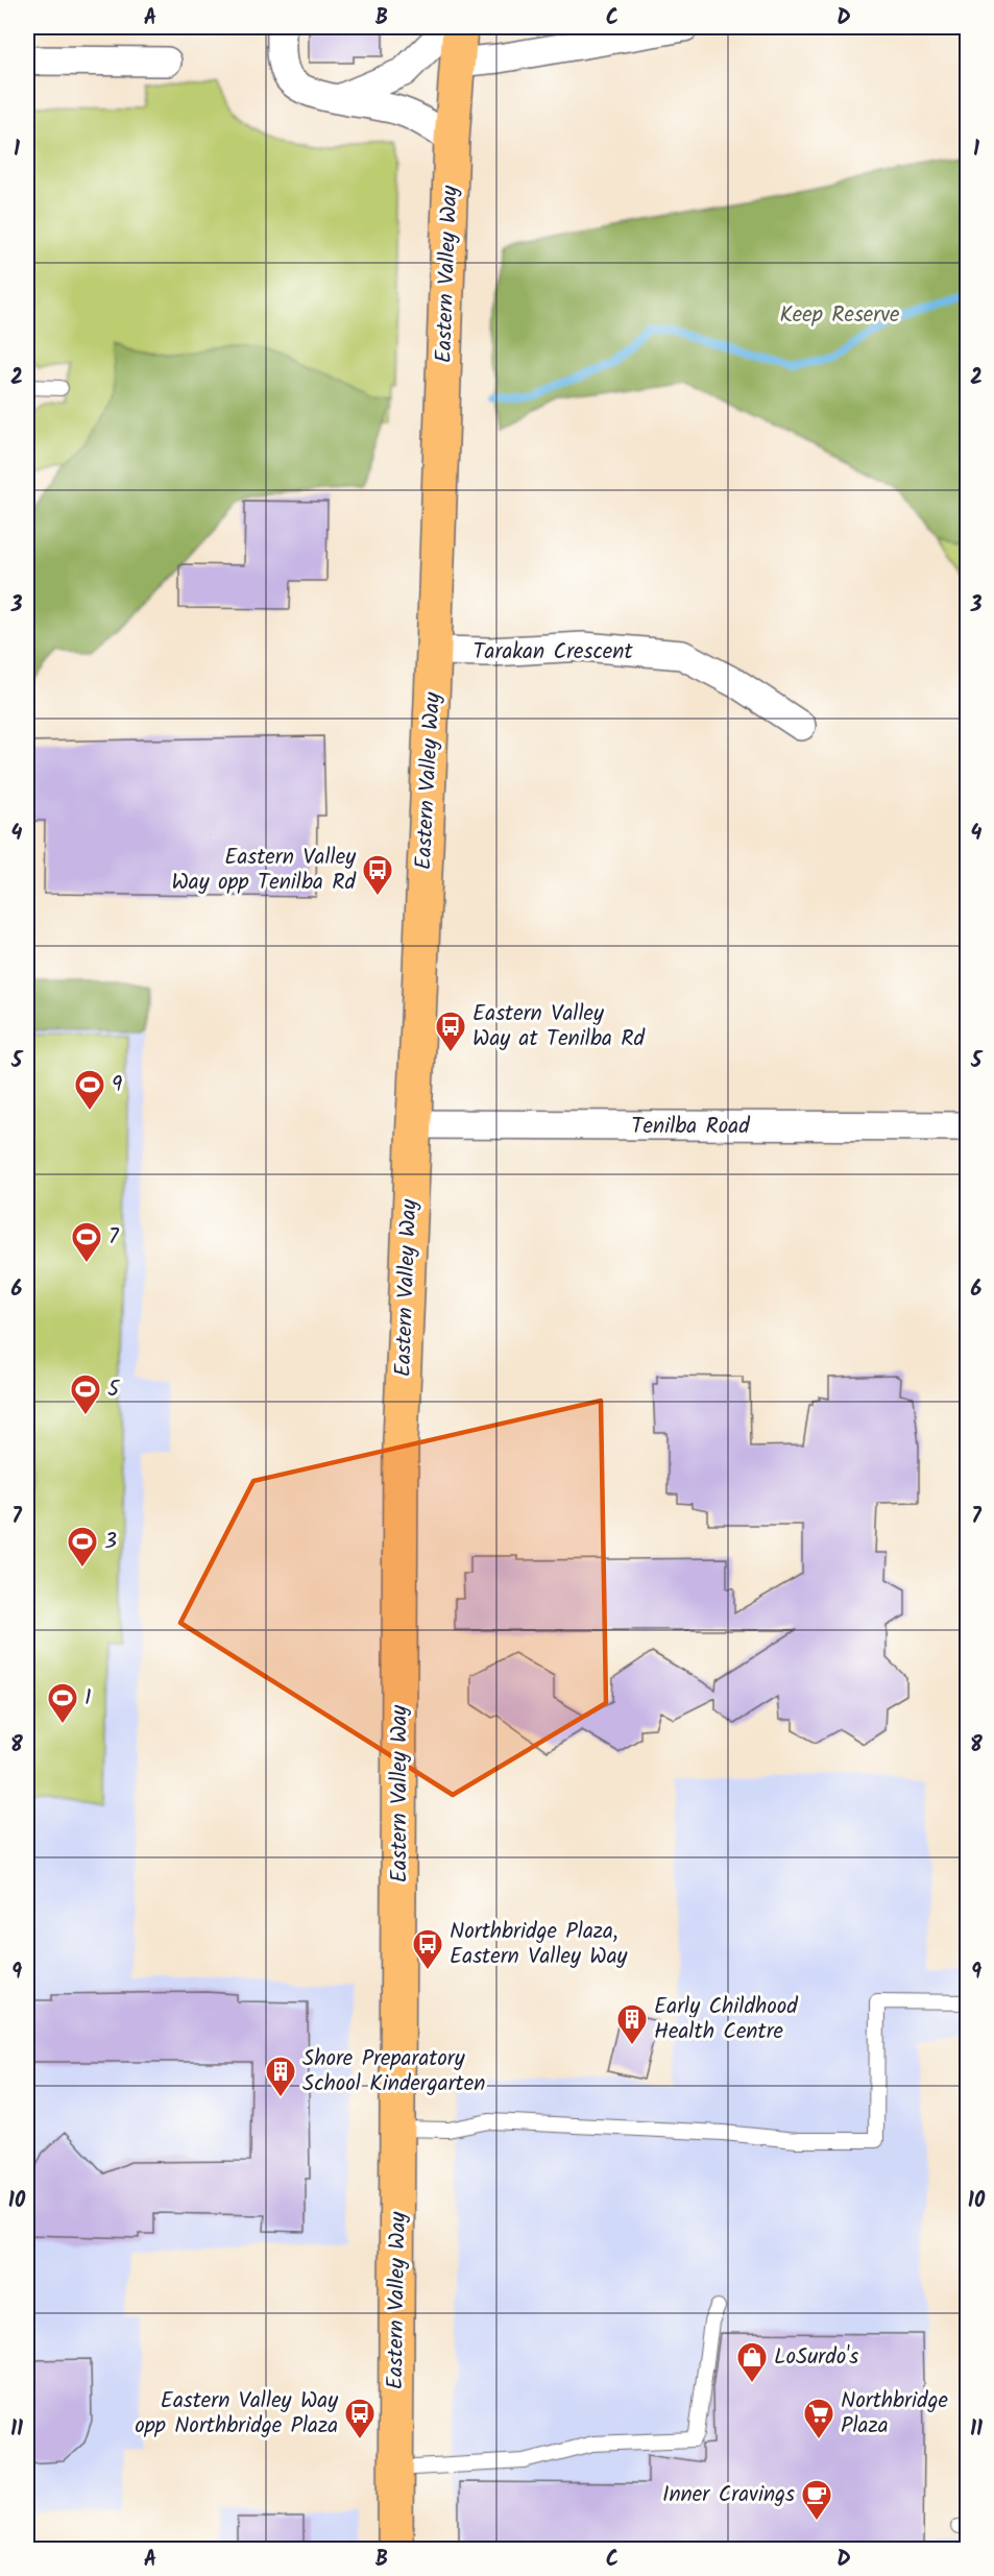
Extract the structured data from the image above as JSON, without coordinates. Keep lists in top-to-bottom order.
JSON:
{
  "streets": {
    "main road": ["Eastern Valley Way"],
    "street": ["Tarakan Crescent", "Tenilba Road"]
  },
  "crossings": [
    ["Eastern Valley Way", "Tarakan Crescent"],
    ["Eastern Valley Way", "Tenilba Road"]
  ],
  "parks": ["Keep Reserve"],
  "places": {
    "bus stop": [
      "Eastern Valley Way opp Tenilba Rd",
      "Eastern Valley Way at Tenilba Rd",
      "Northbridge Plaza, Eastern Valley Way",
      "Eastern Valley Way opp Northbridge Plaza"
    ],
    "sports": [
      "9",
      "7",
      "5",
      "3",
      "1"
    ],
    "building": ["Early Childhood Health Centre", "Shore Preparatory School Kindergarten"],
    "shop": ["LoSurdo's"],
    "supermarket": ["Northbridge Plaza"],
    "cafe": ["Inner Cravings"]
  },
  "grid": {
    "columns": [
      "A",
      "B",
      "C",
      "D"
    ],
    "rows": [
      "1",
      "2",
      "3",
      "4",
      "5",
      "6",
      "7",
      "8",
      "9",
      "10",
      "11"
    ]
  }
}
